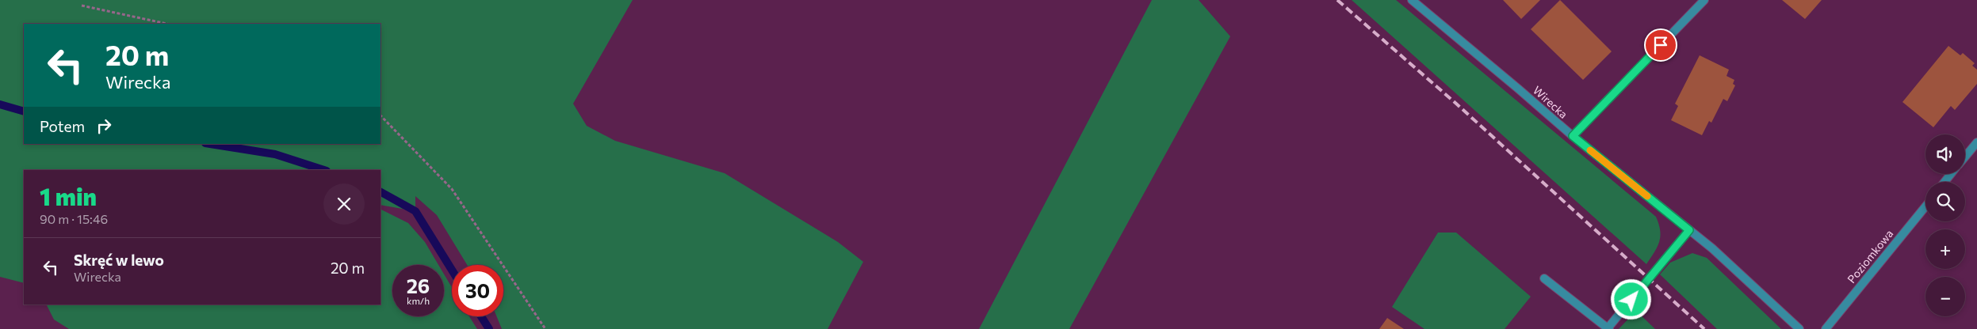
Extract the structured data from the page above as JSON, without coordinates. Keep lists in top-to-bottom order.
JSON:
{
  "streets": {
    "street": ["Wirecka", "Poziomkowa"]
  },
  "page": {
    "turn": ["20 m", "Wirecka"],
    "then": "Potem",
    "map_buttons": ["+", "−"],
    "heading": ["1 min", "90 m · 15:46"],
    "list": [
      {
        "name": "Skręć w lewo",
        "note": "Wirecka",
        "value": "20 m"
      }
    ],
    "speed": "26 km/h",
    "limit": "30"
  }
}
